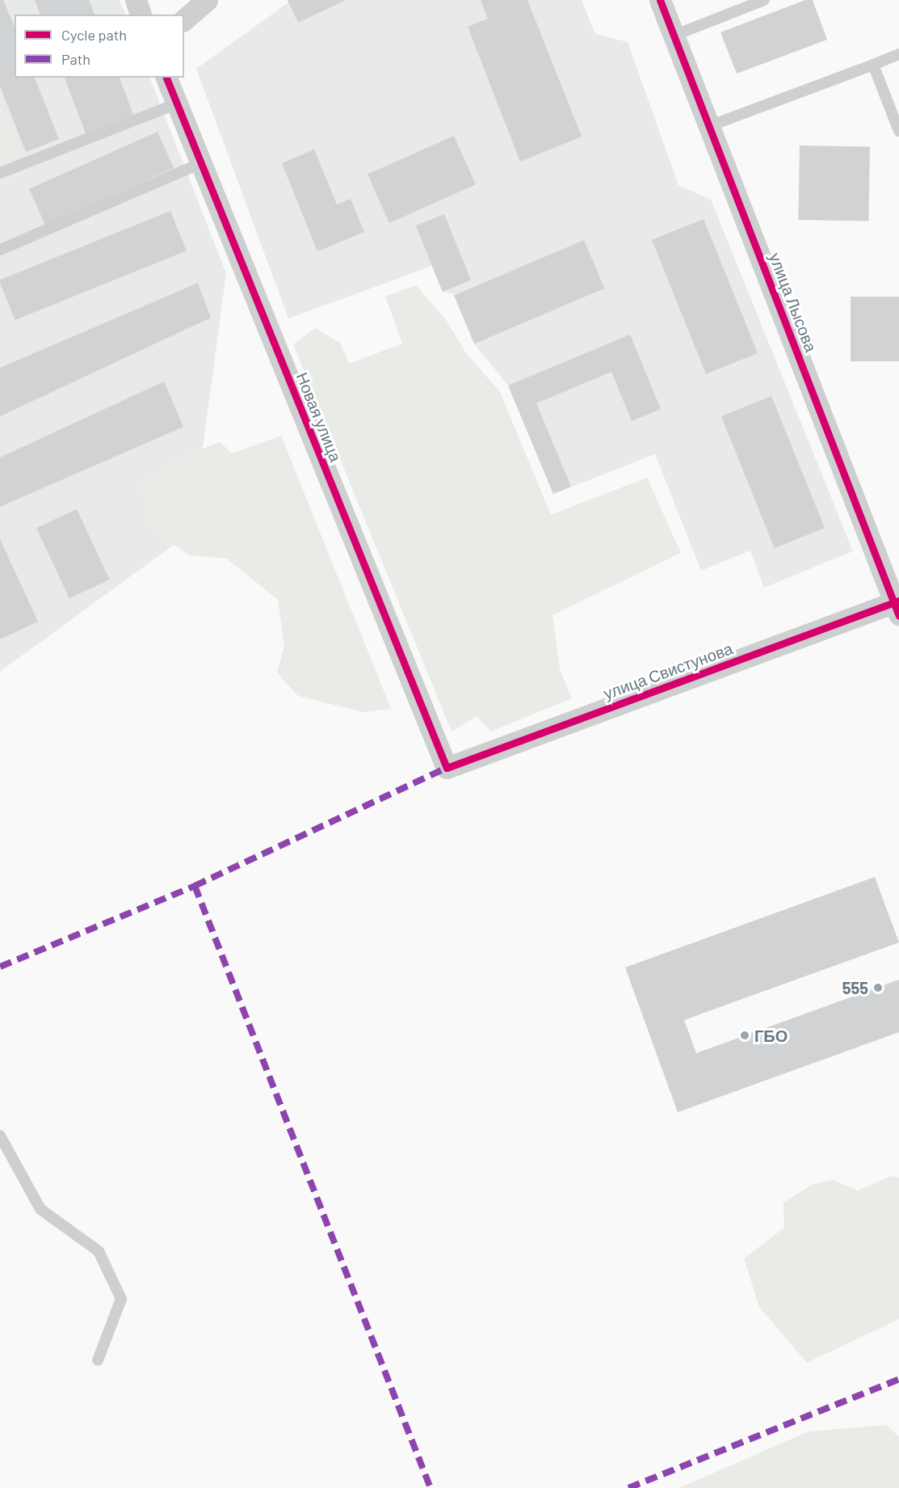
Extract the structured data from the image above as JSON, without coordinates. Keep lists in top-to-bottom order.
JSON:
{
  "streets": {
    "street": ["улица Лысова", "Новая улица", "улица Свистунова"]
  },
  "crossings": [
    ["улица Лысова", "улица Свистунова"],
    ["Новая улица", "улица Свистунова"]
  ],
  "places": ["555", "ГБО"],
  "legend": ["Cycle path", "Path"]
}
